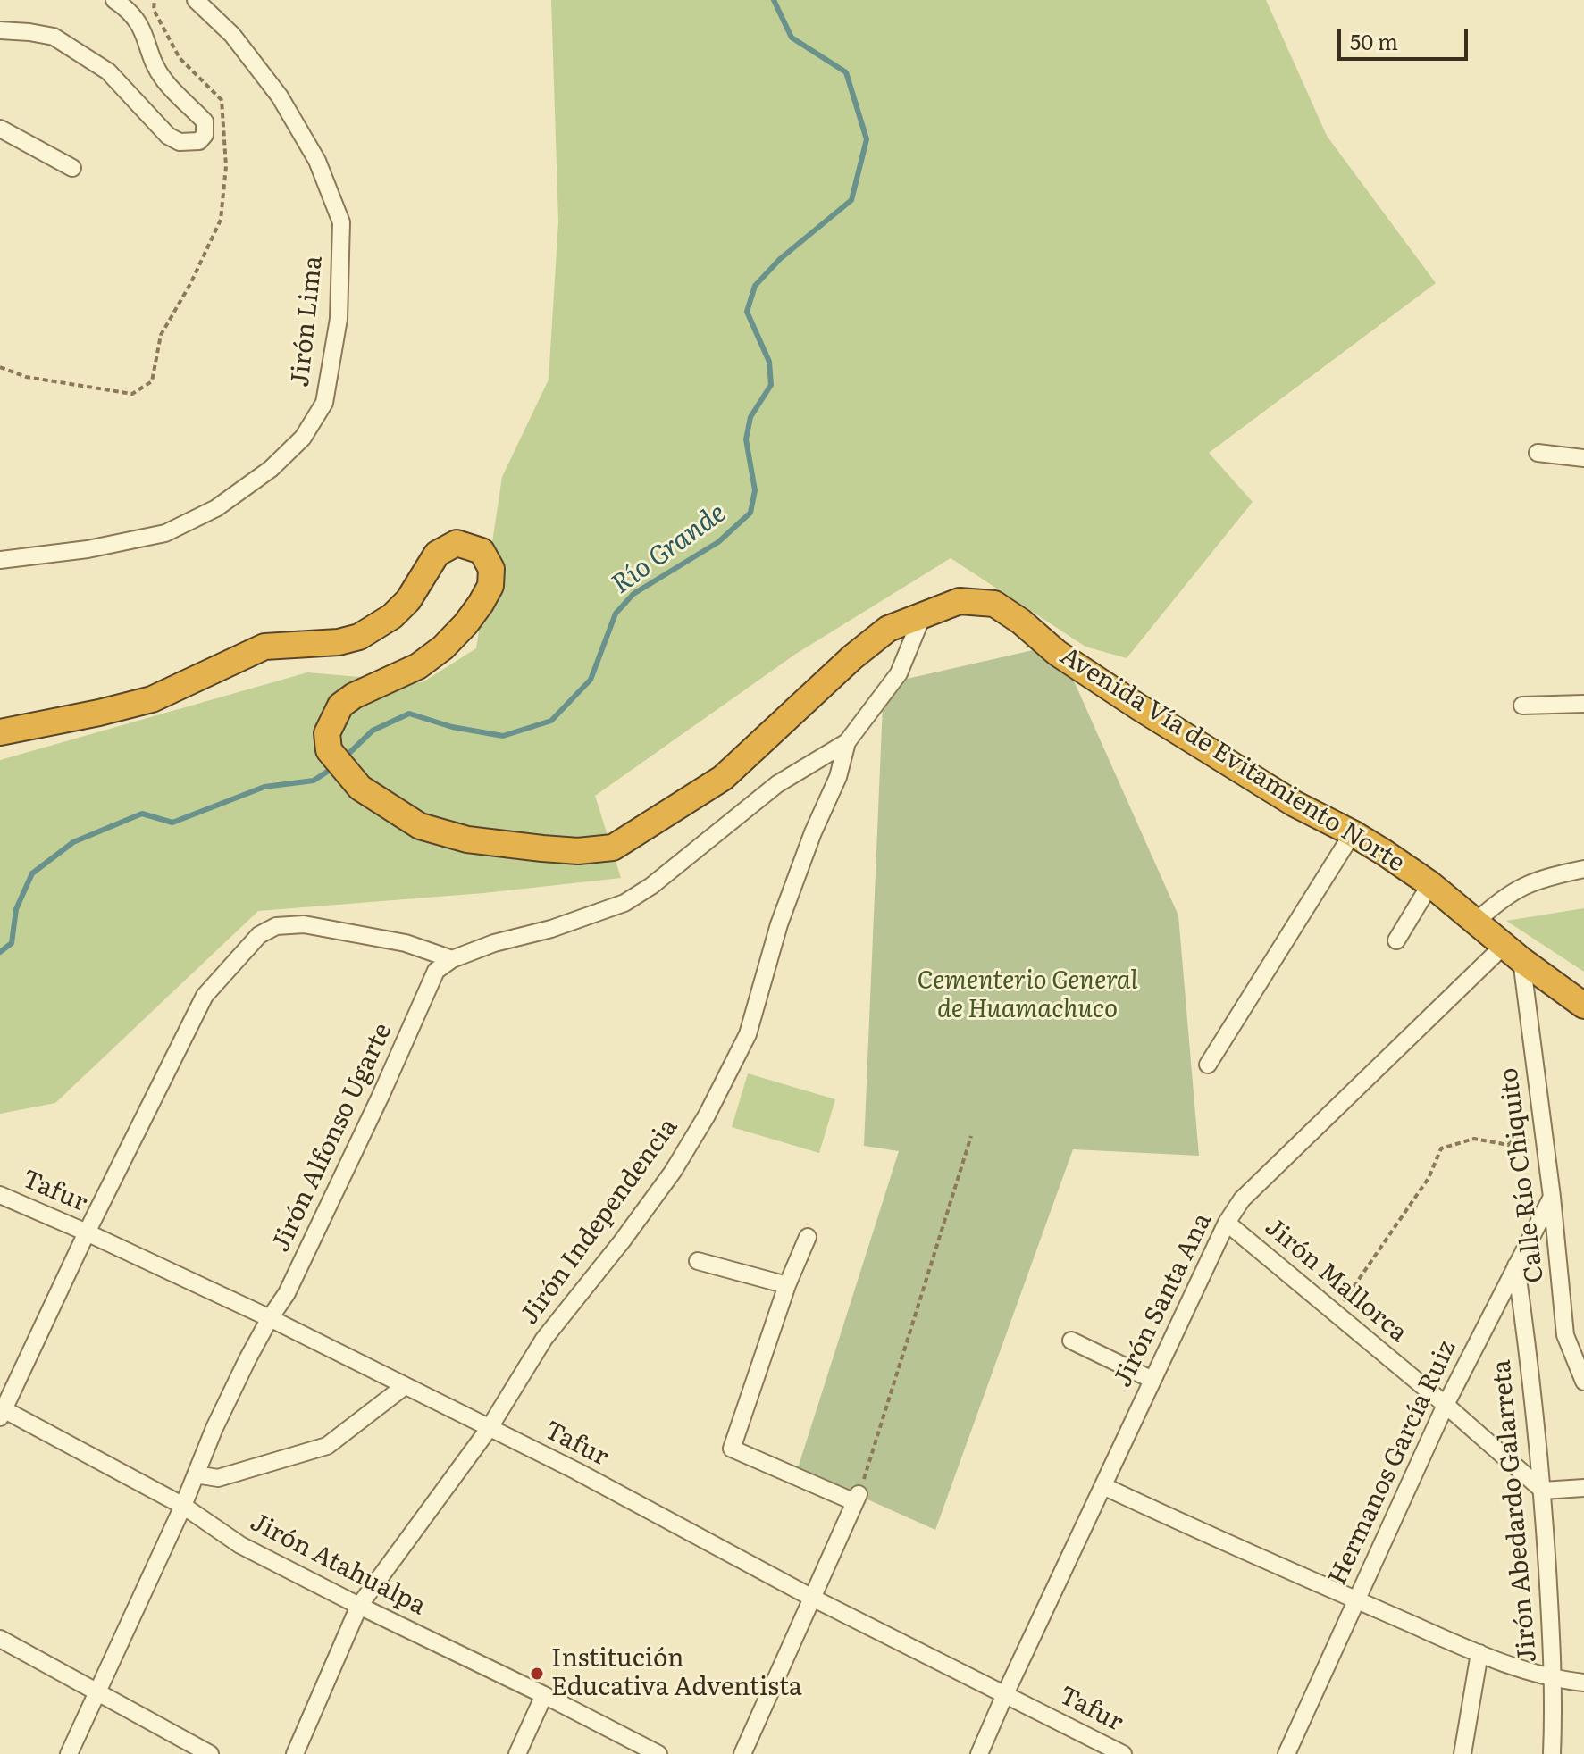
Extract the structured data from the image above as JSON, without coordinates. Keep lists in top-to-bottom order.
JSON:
{
  "streets": {
    "highway": ["Avenida Vía de Evitamiento Norte"],
    "street": [
      "Jirón Lima",
      "Jirón Alfonso Ugarte",
      "Calle Río Chiquito",
      "Tafur",
      "Jirón Independencia",
      "Jirón Mallorca",
      "Jirón Santa Ana",
      "Hermanos García Ruiz",
      "Jirón Abedardo Galarreta",
      "Jirón Atahualpa"
    ]
  },
  "crossings": [
    ["Avenida Vía de Evitamiento Norte", "Calle Río Chiquito"],
    ["Avenida Vía de Evitamiento Norte", "Jirón Independencia"],
    ["Avenida Vía de Evitamiento Norte", "Jirón Santa Ana"],
    ["Jirón Alfonso Ugarte", "Tafur"],
    ["Jirón Alfonso Ugarte", "Jirón Independencia"],
    ["Jirón Alfonso Ugarte", "Jirón Atahualpa"],
    ["Calle Río Chiquito", "Jirón Santa Ana"],
    ["Calle Río Chiquito", "Hermanos García Ruiz"],
    ["Tafur", "Jirón Independencia"],
    ["Tafur", "Jirón Santa Ana"],
    ["Jirón Independencia", "Jirón Atahualpa"],
    ["Jirón Mallorca", "Jirón Santa Ana"],
    ["Jirón Mallorca", "Hermanos García Ruiz"],
    ["Jirón Mallorca", "Jirón Abedardo Galarreta"],
    ["Hermanos García Ruiz", "Jirón Abedardo Galarreta"]
  ],
  "water": ["Río Grande"],
  "parks": ["Cementerio General de Huamachuco"],
  "places": ["Institución Educativa Adventista"],
  "scale_bar": "50 m"
}
